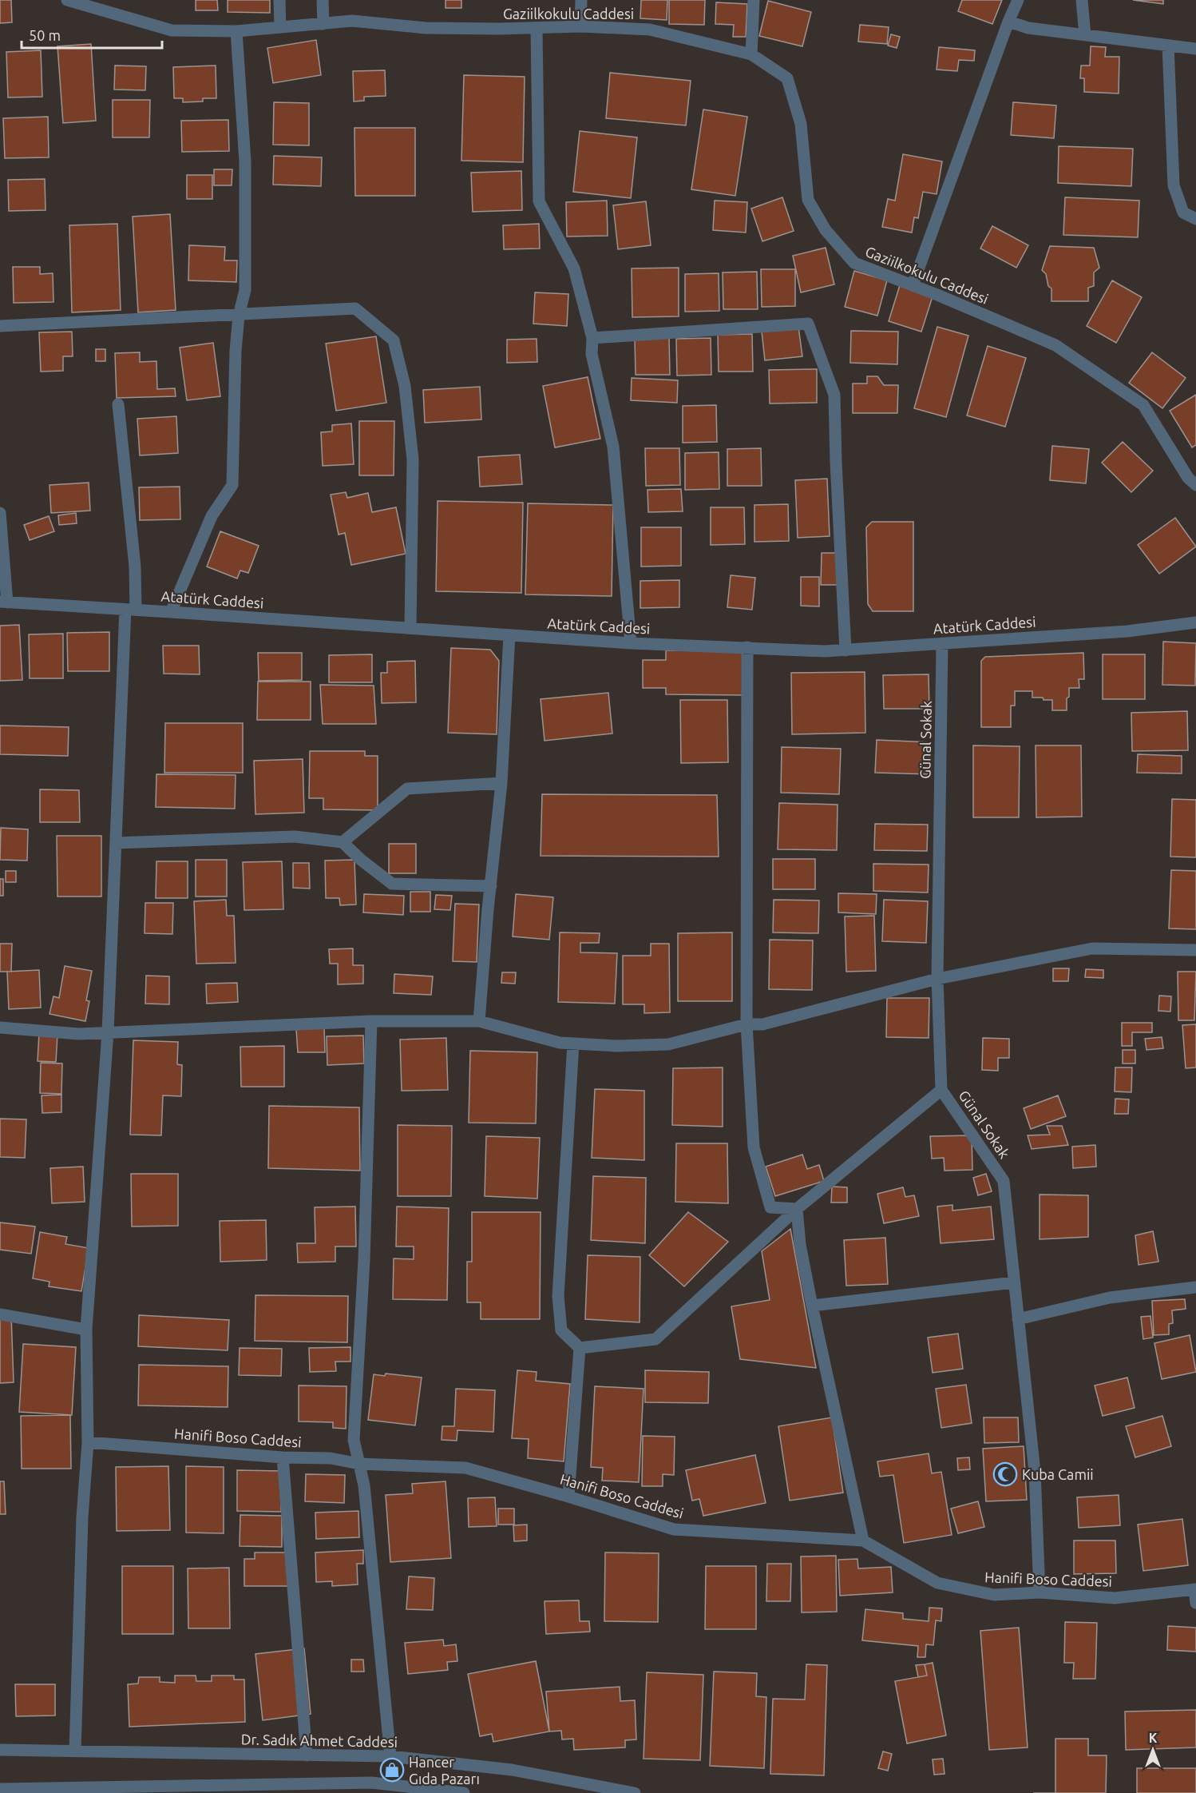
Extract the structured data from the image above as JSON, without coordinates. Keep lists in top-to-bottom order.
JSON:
{
  "streets": {
    "street": [
      "Gaziilkokulu Caddesi",
      "Atatürk Caddesi",
      "Günal Sokak",
      "Hanifi Boso Caddesi",
      "Dr. Sadık Ahmet Caddesi"
    ]
  },
  "crossings": [
    ["Atatürk Caddesi", "Günal Sokak"],
    ["Günal Sokak", "Hanifi Boso Caddesi"]
  ],
  "places": {
    "mosque": ["Kuba Camii"],
    "shop": ["Hancer Gıda Pazarı"]
  },
  "scale_bar": "50 m",
  "north": "top"
}
